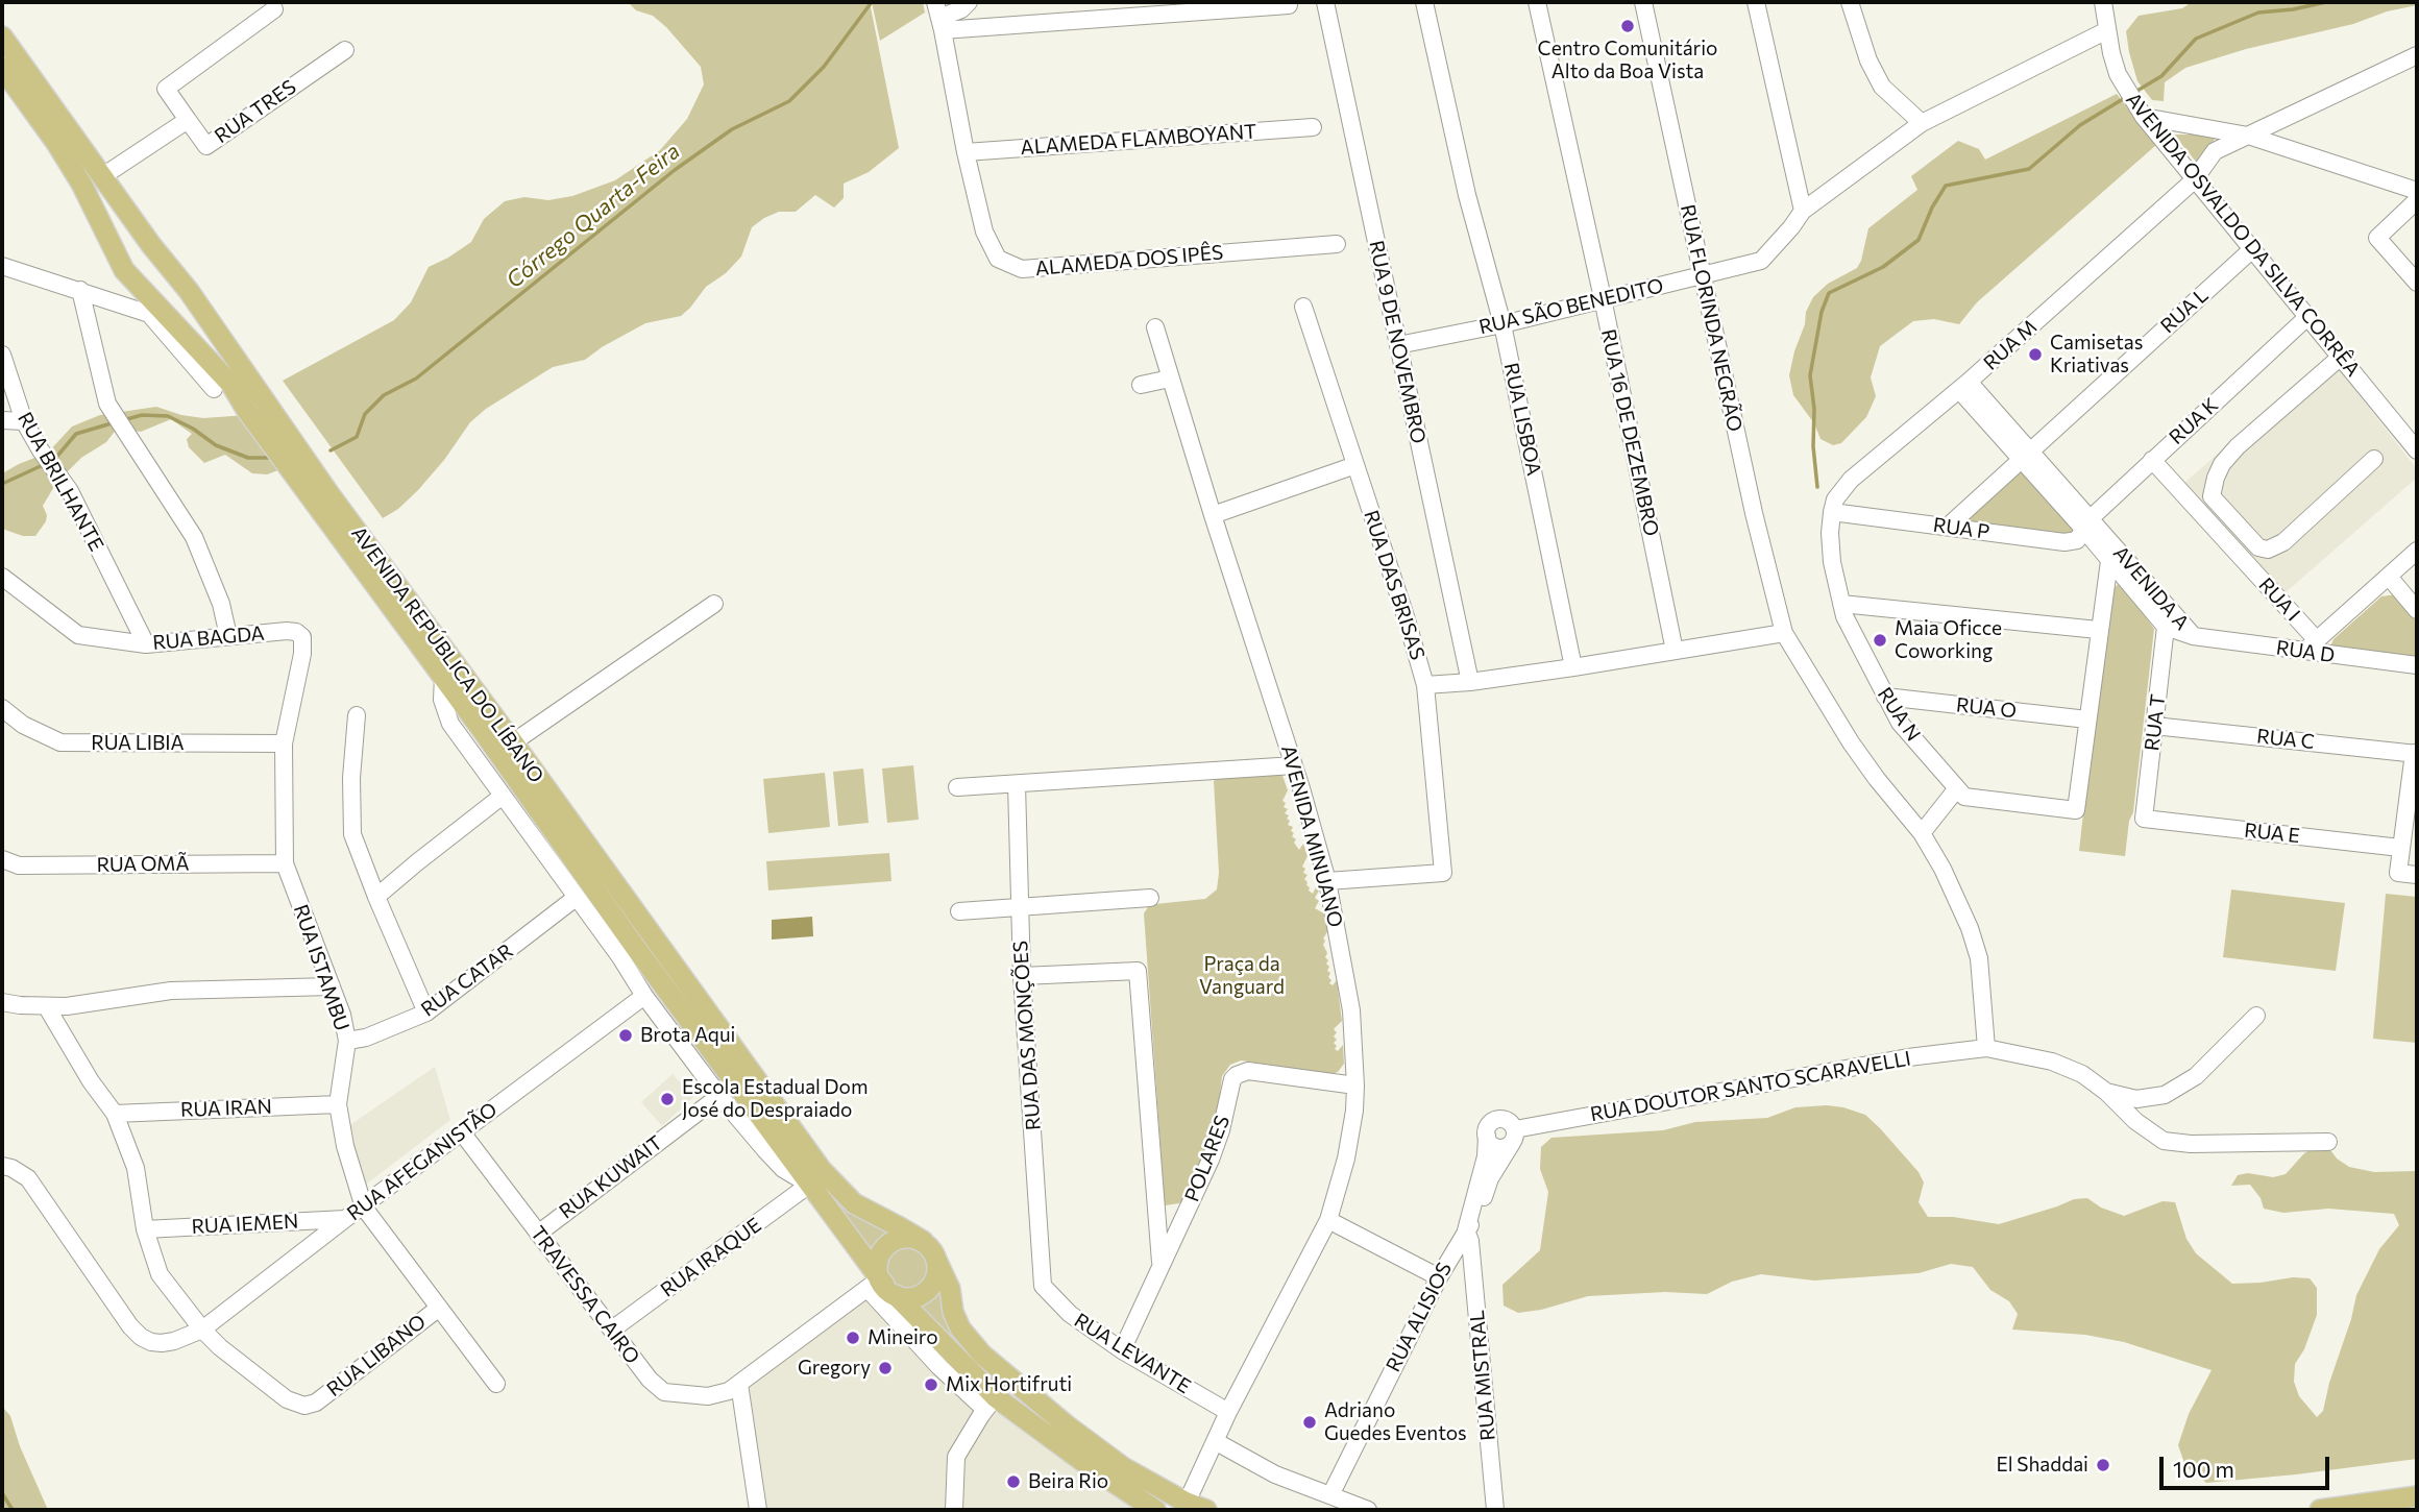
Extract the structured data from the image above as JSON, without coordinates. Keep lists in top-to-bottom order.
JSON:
{
  "streets": {
    "main road": ["AVENIDA REPÚBLICA DO LÍBANO"],
    "street": [
      "RUA TRES",
      "ALAMEDA FLAMBOYANT",
      "AVENIDA OSVALDO DA SILVA CORRÊA",
      "ALAMEDA DOS IPÊS",
      "RUA SÃO BENEDITO",
      "RUA L",
      "RUA FLORINDA NEGRÃO",
      "RUA 9 DE NOVEMBRO",
      "RUA M",
      "RUA LISBOA",
      "RUA K",
      "RUA 16 DE DEZEMBRO",
      "RUA BRILHANTE",
      "RUA P",
      "RUA DAS BRISAS",
      "AVENIDA A",
      "RUA I",
      "RUA BAGDA",
      "RUA D",
      "RUA O",
      "RUA N",
      "RUA T",
      "RUA C",
      "RUA LIBIA",
      "RUA E",
      "AVENIDA MINUANO",
      "RUA OMÃ",
      "RUA ISTAMBU",
      "RUA CATAR",
      "RUA DAS MONÇÕES",
      "RUA DOUTOR SANTO SCARAVELLI",
      "RUA IRAN",
      "POLARES",
      "RUA AFEGANISTÃO",
      "RUA KUWAIT",
      "RUA IEMEN",
      "RUA IRAQUE",
      "TRAVESSA CAIRO",
      "RUA ALISIOS",
      "RUA LEVANTE",
      "RUA LIBANO",
      "RUA MISTRAL"
    ]
  },
  "crossings": [
    ["RUA TRES", "AVENIDA REPÚBLICA DO LÍBANO"],
    ["ALAMEDA FLAMBOYANT", "ALAMEDA DOS IPÊS"],
    ["AVENIDA OSVALDO DA SILVA CORRÊA", "RUA SÃO BENEDITO"],
    ["AVENIDA OSVALDO DA SILVA CORRÊA", "RUA L"],
    ["AVENIDA OSVALDO DA SILVA CORRÊA", "RUA M"],
    ["AVENIDA OSVALDO DA SILVA CORRÊA", "RUA K"],
    ["RUA SÃO BENEDITO", "RUA FLORINDA NEGRÃO"],
    ["RUA SÃO BENEDITO", "RUA 9 DE NOVEMBRO"],
    ["RUA SÃO BENEDITO", "RUA LISBOA"],
    ["RUA SÃO BENEDITO", "RUA 16 DE DEZEMBRO"],
    ["RUA L", "RUA P"],
    ["RUA L", "AVENIDA A"],
    ["RUA FLORINDA NEGRÃO", "RUA DOUTOR SANTO SCARAVELLI"],
    ["RUA M", "RUA P"],
    ["RUA M", "AVENIDA A"],
    ["RUA M", "RUA N"],
    ["RUA K", "RUA P"],
    ["RUA K", "AVENIDA A"],
    ["RUA K", "RUA I"],
    ["RUA BRILHANTE", "RUA BAGDA"],
    ["RUA P", "AVENIDA A"],
    ["RUA P", "RUA N"],
    ["RUA DAS BRISAS", "AVENIDA MINUANO"],
    ["AVENIDA A", "RUA D"],
    ["AVENIDA A", "RUA T"],
    ["RUA I", "RUA D"],
    ["RUA BAGDA", "RUA ISTAMBU"],
    ["AVENIDA REPÚBLICA DO LÍBANO", "AVENIDA MINUANO"],
    ["AVENIDA REPÚBLICA DO LÍBANO", "RUA CATAR"],
    ["AVENIDA REPÚBLICA DO LÍBANO", "RUA AFEGANISTÃO"],
    ["AVENIDA REPÚBLICA DO LÍBANO", "RUA KUWAIT"],
    ["AVENIDA REPÚBLICA DO LÍBANO", "RUA IRAQUE"],
    ["AVENIDA REPÚBLICA DO LÍBANO", "TRAVESSA CAIRO"],
    ["RUA O", "RUA N"],
    ["RUA T", "RUA C"],
    ["RUA T", "RUA E"],
    ["RUA LIBIA", "RUA ISTAMBU"],
    ["AVENIDA MINUANO", "POLARES"],
    ["AVENIDA MINUANO", "RUA LEVANTE"],
    ["RUA OMÃ", "RUA ISTAMBU"],
    ["RUA ISTAMBU", "RUA CATAR"],
    ["RUA ISTAMBU", "RUA IRAN"],
    ["RUA ISTAMBU", "RUA AFEGANISTÃO"],
    ["RUA ISTAMBU", "RUA LIBANO"],
    ["RUA DAS MONÇÕES", "RUA LEVANTE"],
    ["POLARES", "RUA LEVANTE"],
    ["RUA AFEGANISTÃO", "RUA IEMEN"],
    ["RUA AFEGANISTÃO", "TRAVESSA CAIRO"],
    ["RUA AFEGANISTÃO", "RUA LIBANO"],
    ["RUA KUWAIT", "TRAVESSA CAIRO"],
    ["RUA IRAQUE", "TRAVESSA CAIRO"],
    ["RUA ALISIOS", "RUA MISTRAL"]
  ],
  "water": ["Córrego Quarta-Feira"],
  "parks": ["Praça da Vanguard"],
  "places": [
    "Centro Comunitário Alto da Boa Vista",
    "Camisetas Kriativas",
    "Maia Oficce Coworking",
    "Brota Aqui",
    "Escola Estadual Dom José do Despraiado",
    "Mineiro",
    "Gregory",
    "Mix Hortifruti",
    "Adriano Guedes Eventos",
    "El Shaddai",
    "Beira Rio"
  ],
  "scale_bar": "100 m"
}
